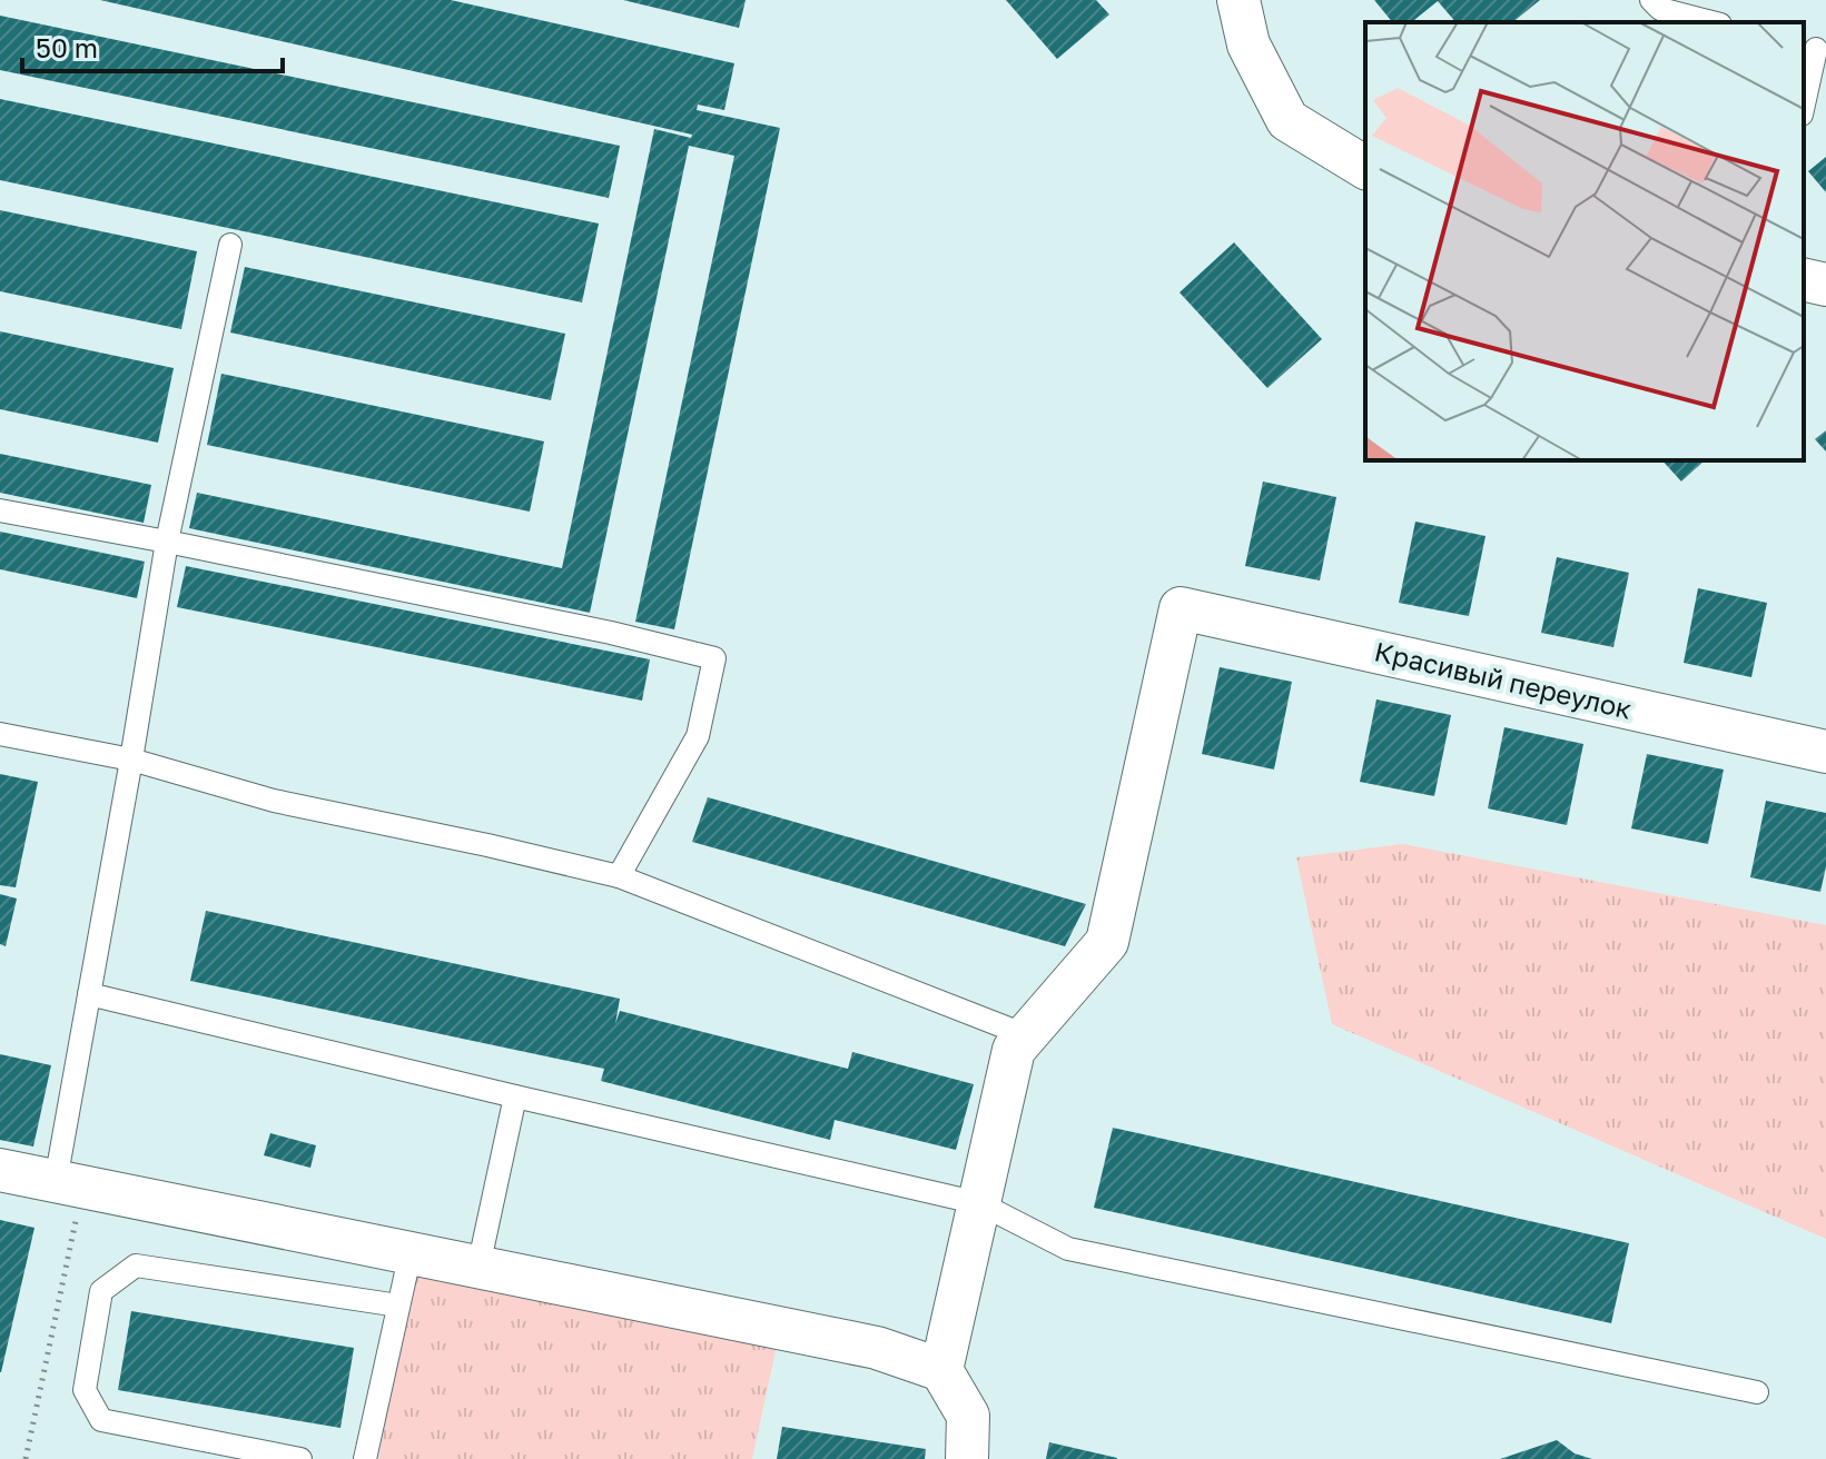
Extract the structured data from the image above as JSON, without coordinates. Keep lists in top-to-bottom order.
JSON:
{
  "streets": {
    "street": ["Красивый переулок"]
  },
  "scale_bar": "50 m"
}
